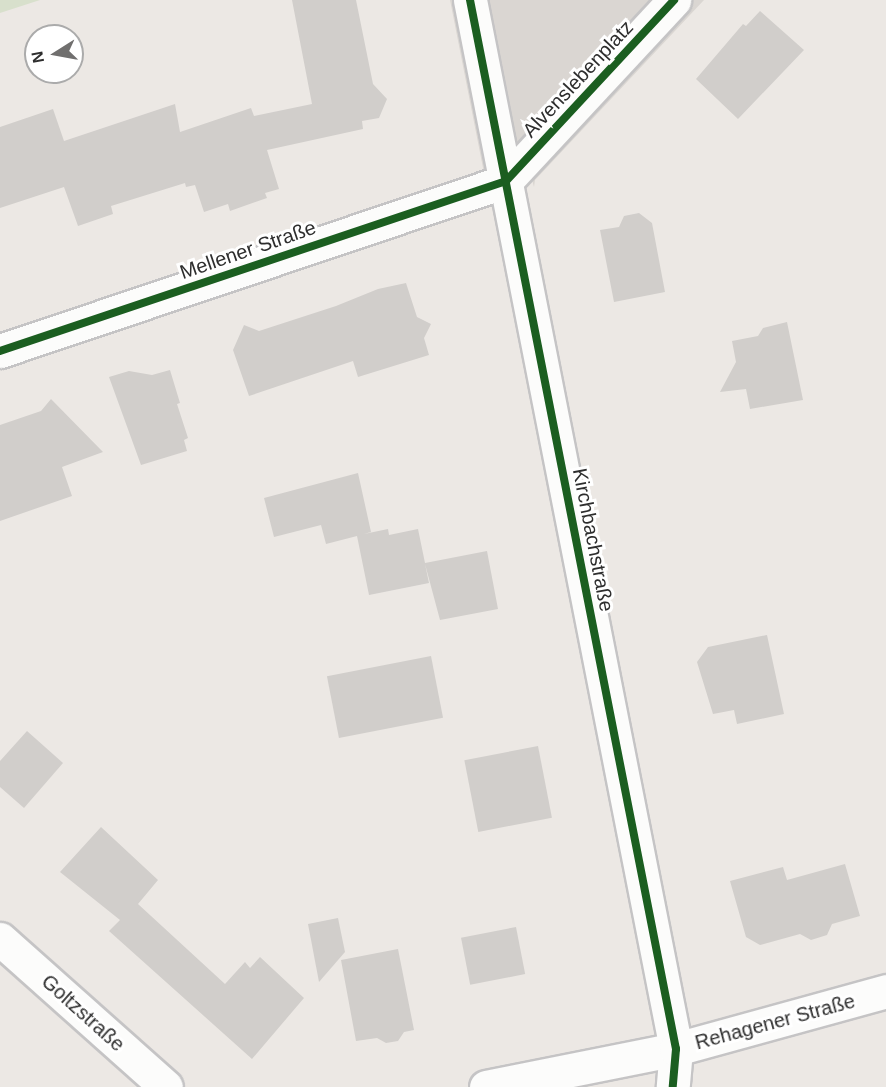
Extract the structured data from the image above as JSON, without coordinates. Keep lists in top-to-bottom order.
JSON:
{
  "streets": {
    "street": [
      "Alvenslebenplatz",
      "Mellener Straße",
      "Kirchbachstraße",
      "Goltzstraße",
      "Rehagener Straße"
    ]
  },
  "crossings": [
    ["Alvenslebenplatz", "Mellener Straße"],
    ["Alvenslebenplatz", "Kirchbachstraße"],
    ["Mellener Straße", "Kirchbachstraße"],
    ["Kirchbachstraße", "Rehagener Straße"]
  ],
  "north": "left"
}
